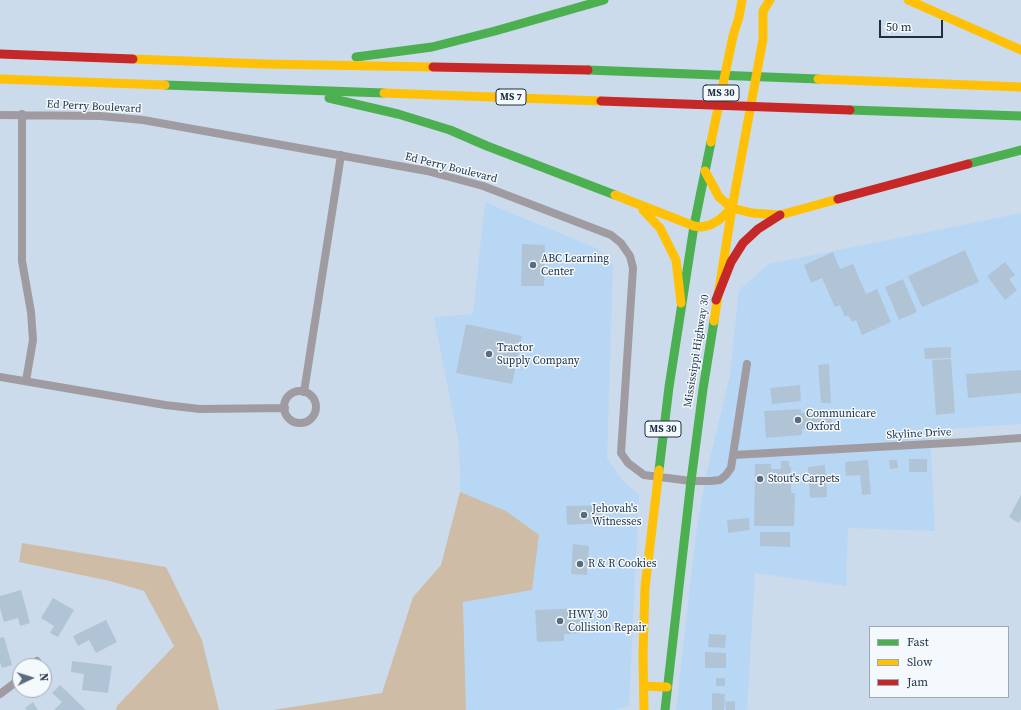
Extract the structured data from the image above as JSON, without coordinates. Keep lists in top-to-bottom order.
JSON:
{
  "streets": {
    "main road": ["MS 30", "MS 7", "Mississippi Highway 30"],
    "street": ["Ed Perry Boulevard", "Skyline Drive"]
  },
  "crossings": [
    ["Ed Perry Boulevard", "Mississippi Highway 30"]
  ],
  "places": [
    "ABC Learning Center",
    "Tractor Supply Company",
    "Communicare Oxford",
    "Stout's Carpets",
    "Jehovah's Witnesses",
    "R & R Cookies",
    "HWY 30 Collision Repair"
  ],
  "legend": ["Fast", "Slow", "Jam"],
  "scale_bar": "50 m",
  "north": "right"
}
